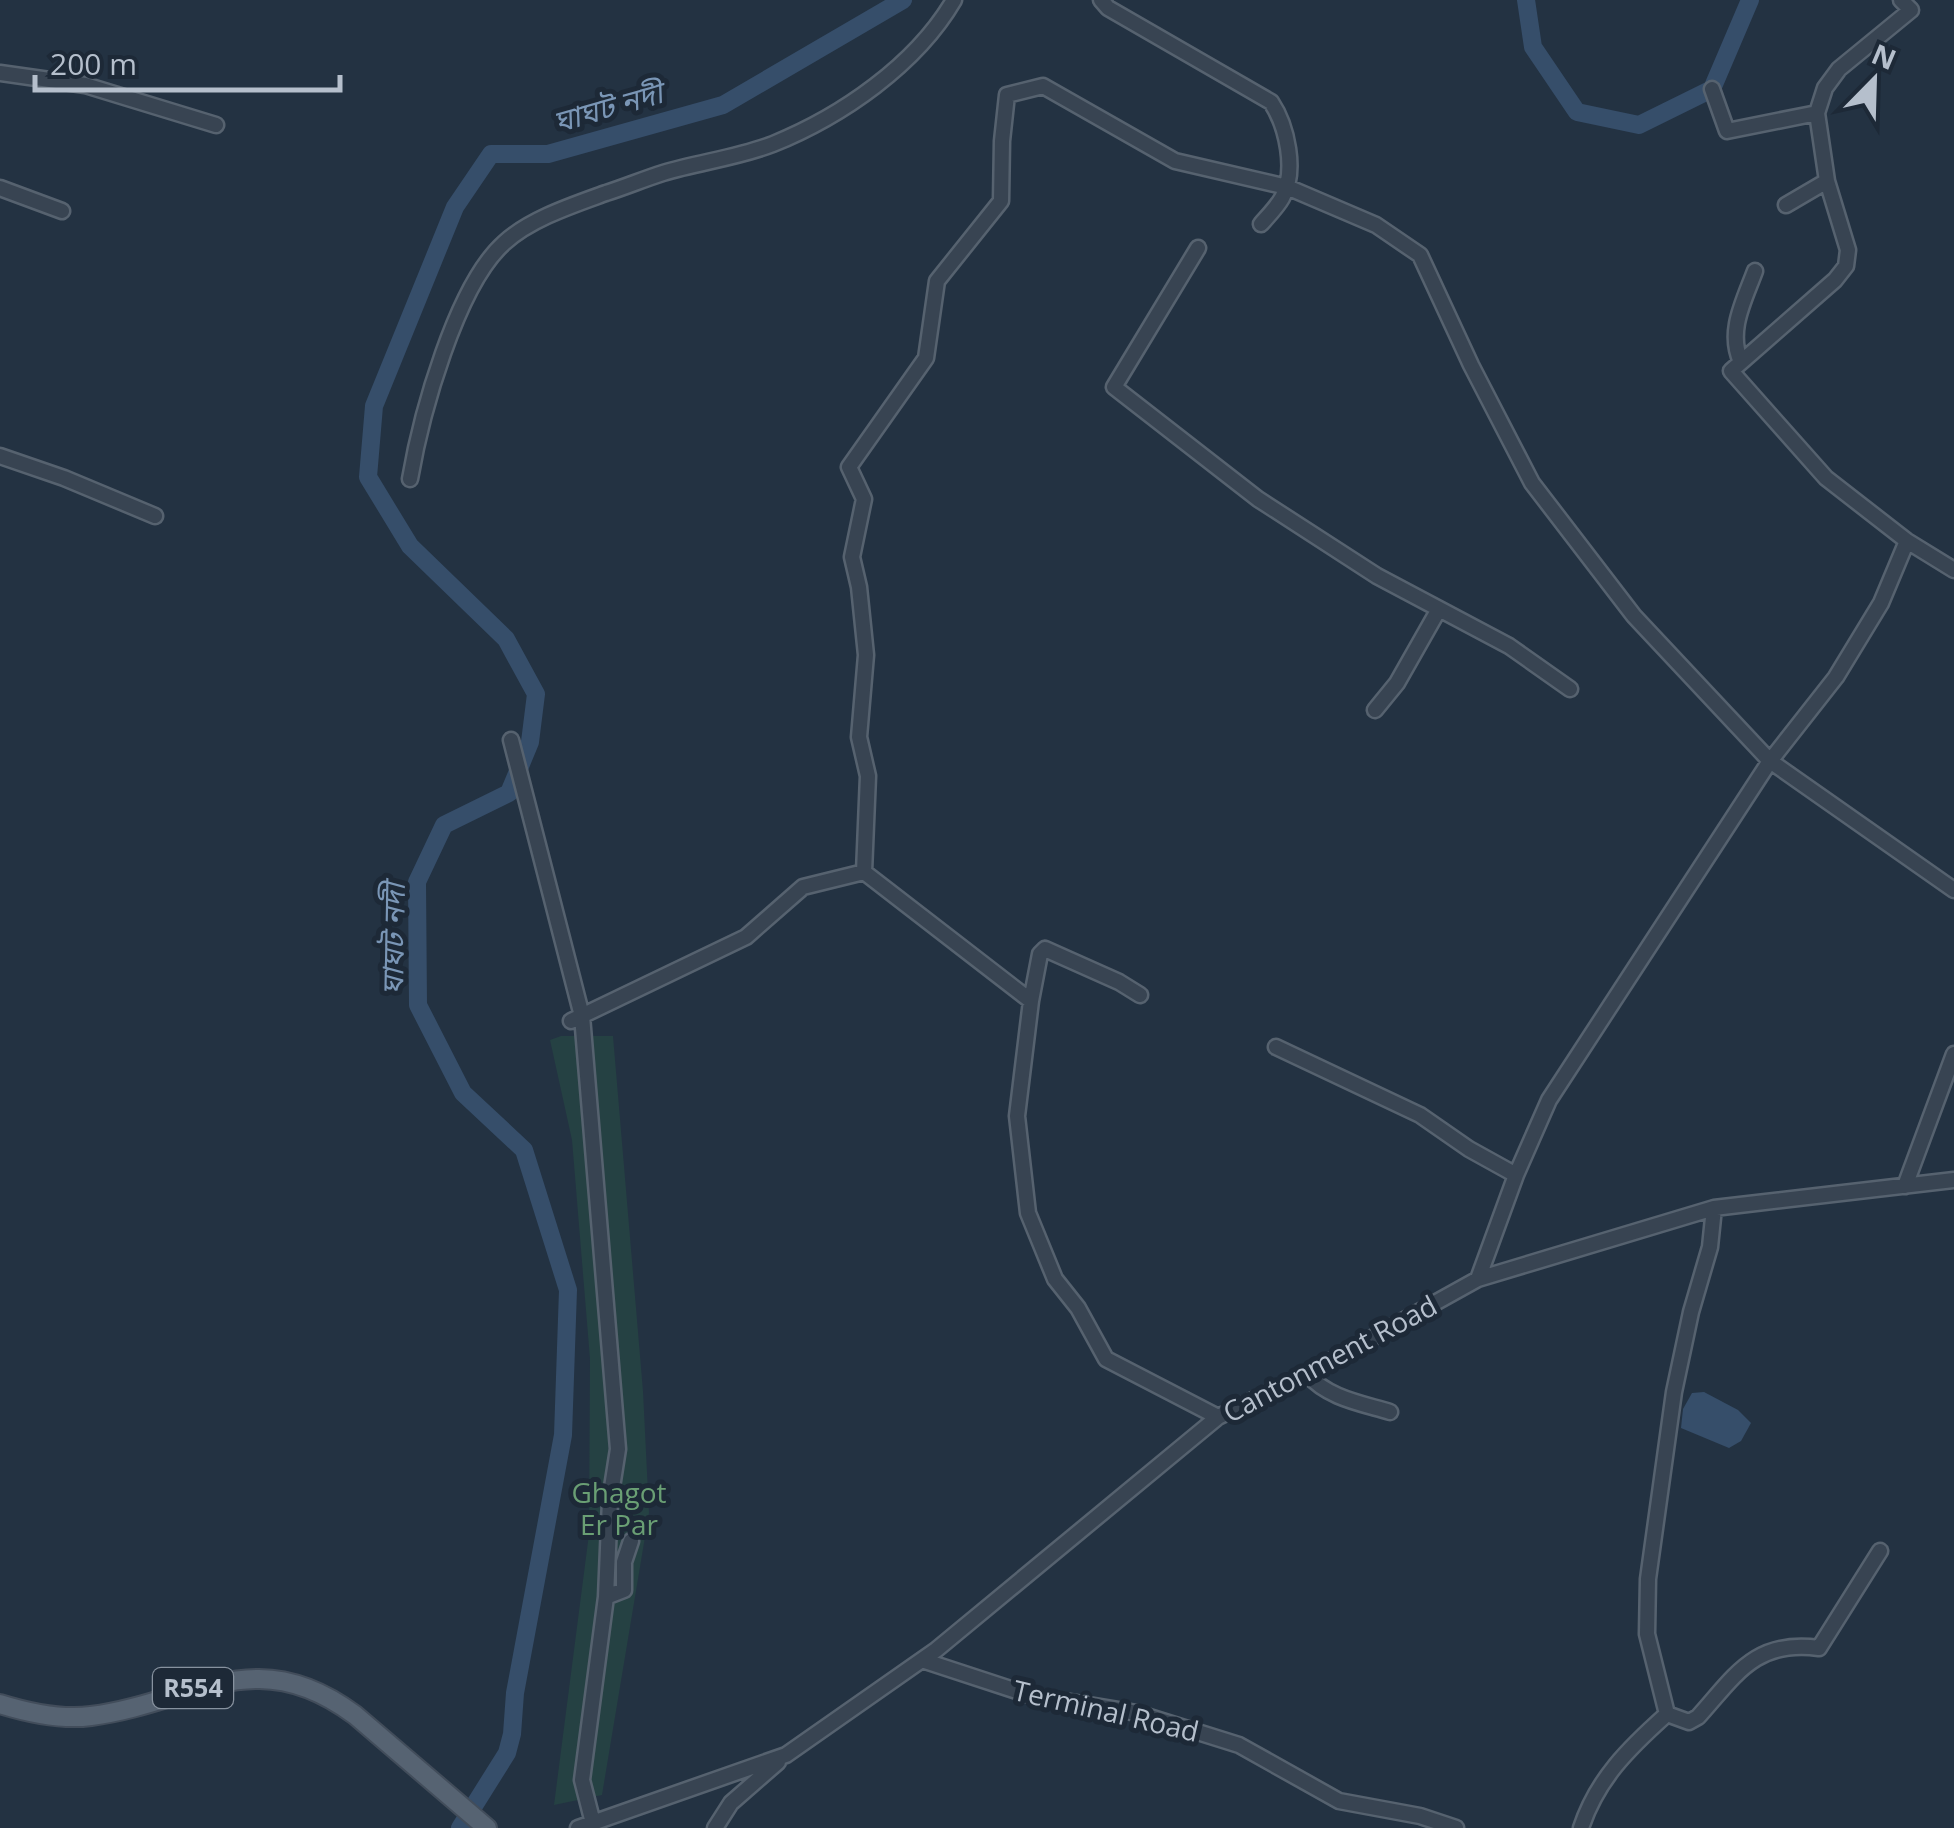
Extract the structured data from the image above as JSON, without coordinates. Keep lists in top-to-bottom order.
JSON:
{
  "streets": {
    "main road": ["R554"],
    "street": ["Cantonment Road", "Terminal Road"]
  },
  "crossings": [
    ["Cantonment Road", "Terminal Road"]
  ],
  "water": ["ঘাঘট নদী"],
  "parks": ["Ghagot Er Par"],
  "scale_bar": "200 m",
  "north": "top right"
}
